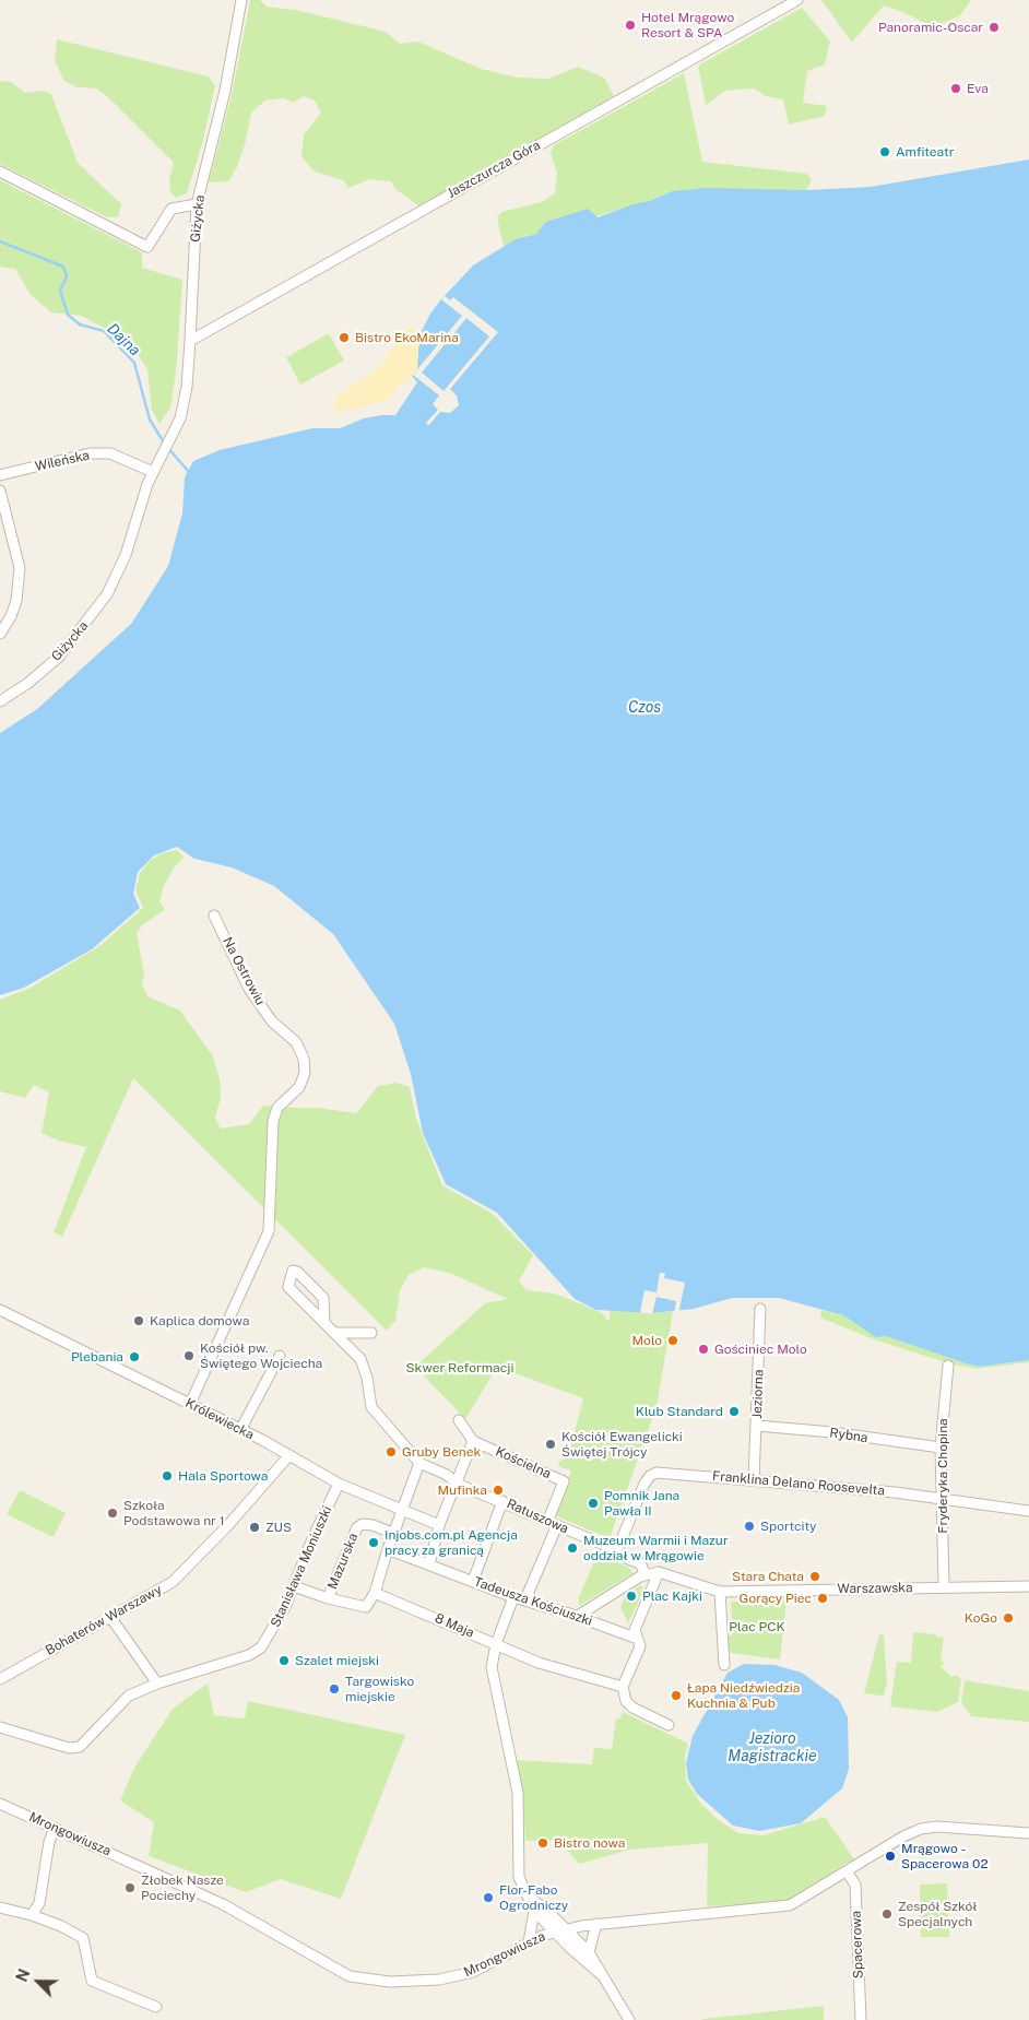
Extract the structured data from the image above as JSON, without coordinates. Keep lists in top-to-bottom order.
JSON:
{
  "streets": {
    "street": [
      "Jaszczurcza Góra",
      "Giżycka",
      "Wileńska",
      "Na Ostrowiu",
      "Jeziorna",
      "Królewiecka",
      "Rybna",
      "Kościelna",
      "Fryderyka Chopina",
      "Franklina Delano Roosevelta",
      "Ratuszowa",
      "Mazurska",
      "Stanisława Moniuszki",
      "Warszawska",
      "Tadeusza Kościuszki",
      "Bohaterów Warszawy",
      "8 Maja",
      "Mrongowiusza",
      "Spacerowa"
    ]
  },
  "crossings": [
    ["Jaszczurcza Góra", "Giżycka"],
    ["Giżycka", "Wileńska"],
    ["Na Ostrowiu", "Królewiecka"],
    ["Jeziorna", "Rybna"],
    ["Jeziorna", "Franklina Delano Roosevelta"],
    ["Królewiecka", "Stanisława Moniuszki"],
    ["Królewiecka", "Bohaterów Warszawy"],
    ["Rybna", "Fryderyka Chopina"],
    ["Kościelna", "Ratuszowa"],
    ["Fryderyka Chopina", "Franklina Delano Roosevelta"],
    ["Fryderyka Chopina", "Warszawska"],
    ["Franklina Delano Roosevelta", "Ratuszowa"],
    ["Mrongowiusza", "Spacerowa"]
  ],
  "water": ["Dajna", "Czos", "Jezioro Magistrackie"],
  "parks": ["Skwer Reformacji", "Plac PCK"],
  "places": [
    "Hotel Mrągowo Resort & SPA",
    "Panoramic-Oscar",
    "Eva",
    "Amfiteatr",
    "Bistro EkoMarina",
    "Kaplica domowa",
    "Molo",
    "Gościniec Molo",
    "Kościół pw. Świętego Wojciecha",
    "Plebania",
    "Klub Standard",
    "Kościół Ewangelicki Świętej Trójcy",
    "Gruby Benek",
    "Hala Sportowa",
    "Mufinka",
    "Pomnik Jana Pawła II",
    "Szkoła Podstawowa nr 1",
    "Sportcity",
    "ZUS",
    "Injobs.com.pl Agencja pracy za granicą",
    "Muzeum Warmii i Mazur oddział w Mrągowie",
    "Stara Chata",
    "Plac Kajki",
    "Gorący Piec",
    "KoGo",
    "Szalet miejski",
    "Targowisko miejskie",
    "Łapa Niedźwiedzia Kuchnia & Pub",
    "Bistro nowa",
    "Mrągowo - Spacerowa 02",
    "Żłobek Nasze Pociechy",
    "Flor-Fabo Ogrodniczy",
    "Zespół Szkół Specjalnych"
  ],
  "north": "top left"
}
